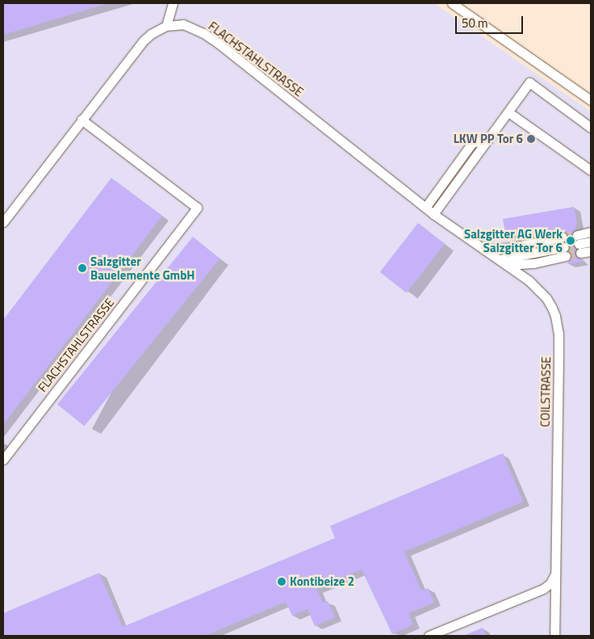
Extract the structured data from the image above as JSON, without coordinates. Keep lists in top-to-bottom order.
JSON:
{
  "streets": {
    "street": ["FLACHSTAHLSTRASSE", "COILSTRASSE"]
  },
  "crossings": [
    ["FLACHSTAHLSTRASSE", "COILSTRASSE"]
  ],
  "places": [
    "LKW PP Tor 6",
    "Salzgitter AG Werk Salzgitter Tor 6",
    "Salzgitter Bauelemente GmbH",
    "Kontibeize 2"
  ],
  "scale_bar": "50 m"
}
